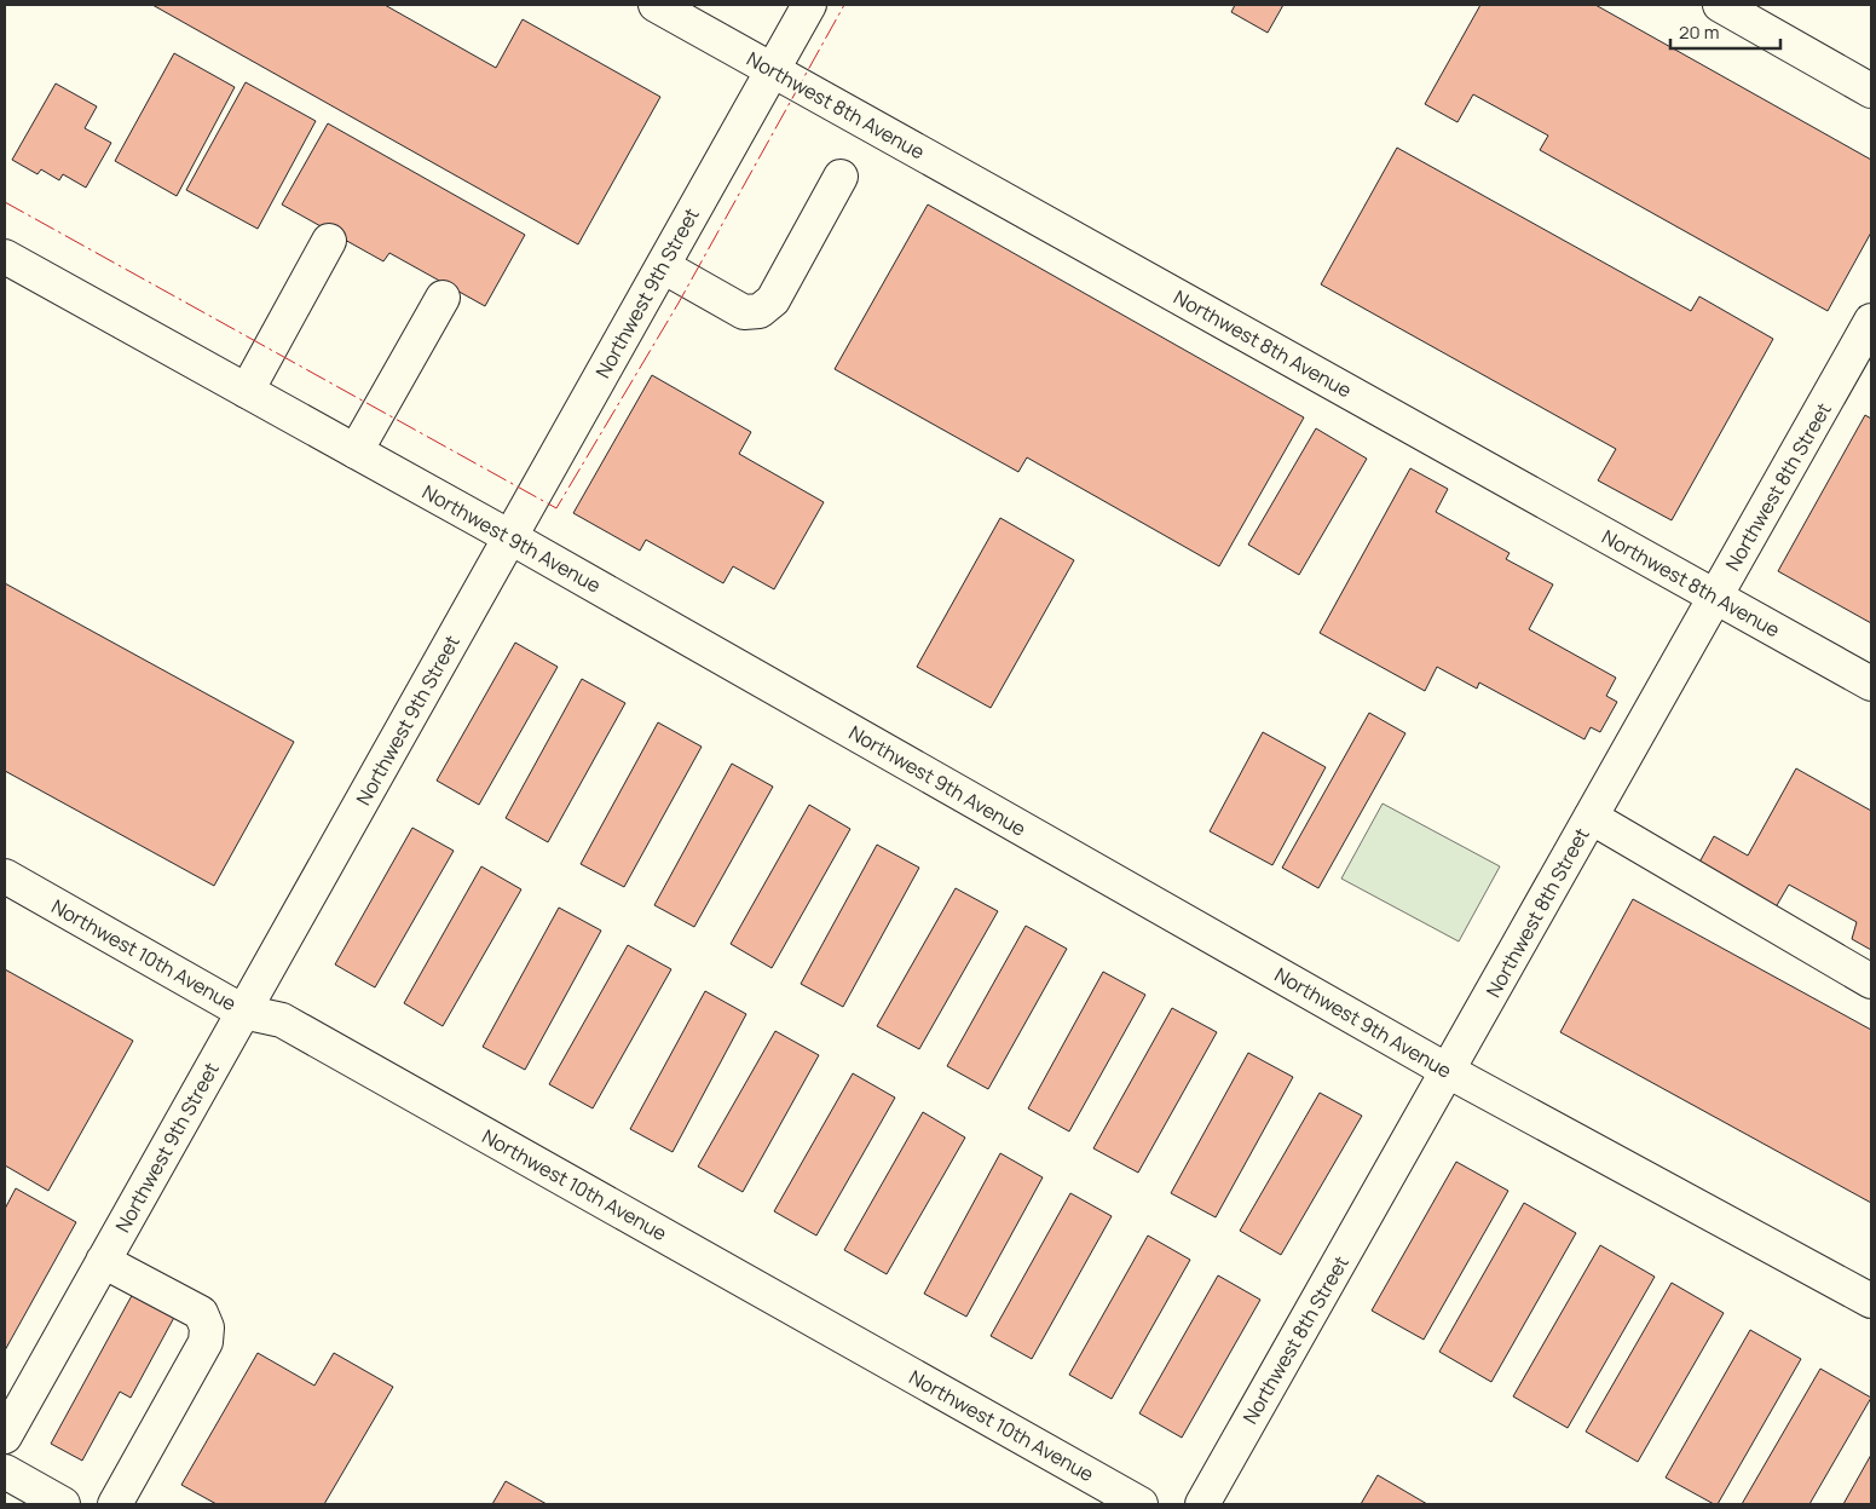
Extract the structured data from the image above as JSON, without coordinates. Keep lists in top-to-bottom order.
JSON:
{
  "streets": {
    "street": [
      "Northwest 8th Avenue",
      "Northwest 9th Street",
      "Northwest 8th Street",
      "Northwest 9th Avenue",
      "Northwest 10th Avenue"
    ]
  },
  "crossings": [
    ["Northwest 8th Avenue", "Northwest 9th Street"],
    ["Northwest 8th Avenue", "Northwest 8th Street"],
    ["Northwest 9th Street", "Northwest 9th Avenue"],
    ["Northwest 9th Street", "Northwest 10th Avenue"],
    ["Northwest 8th Street", "Northwest 9th Avenue"]
  ],
  "scale_bar": "20 m"
}
